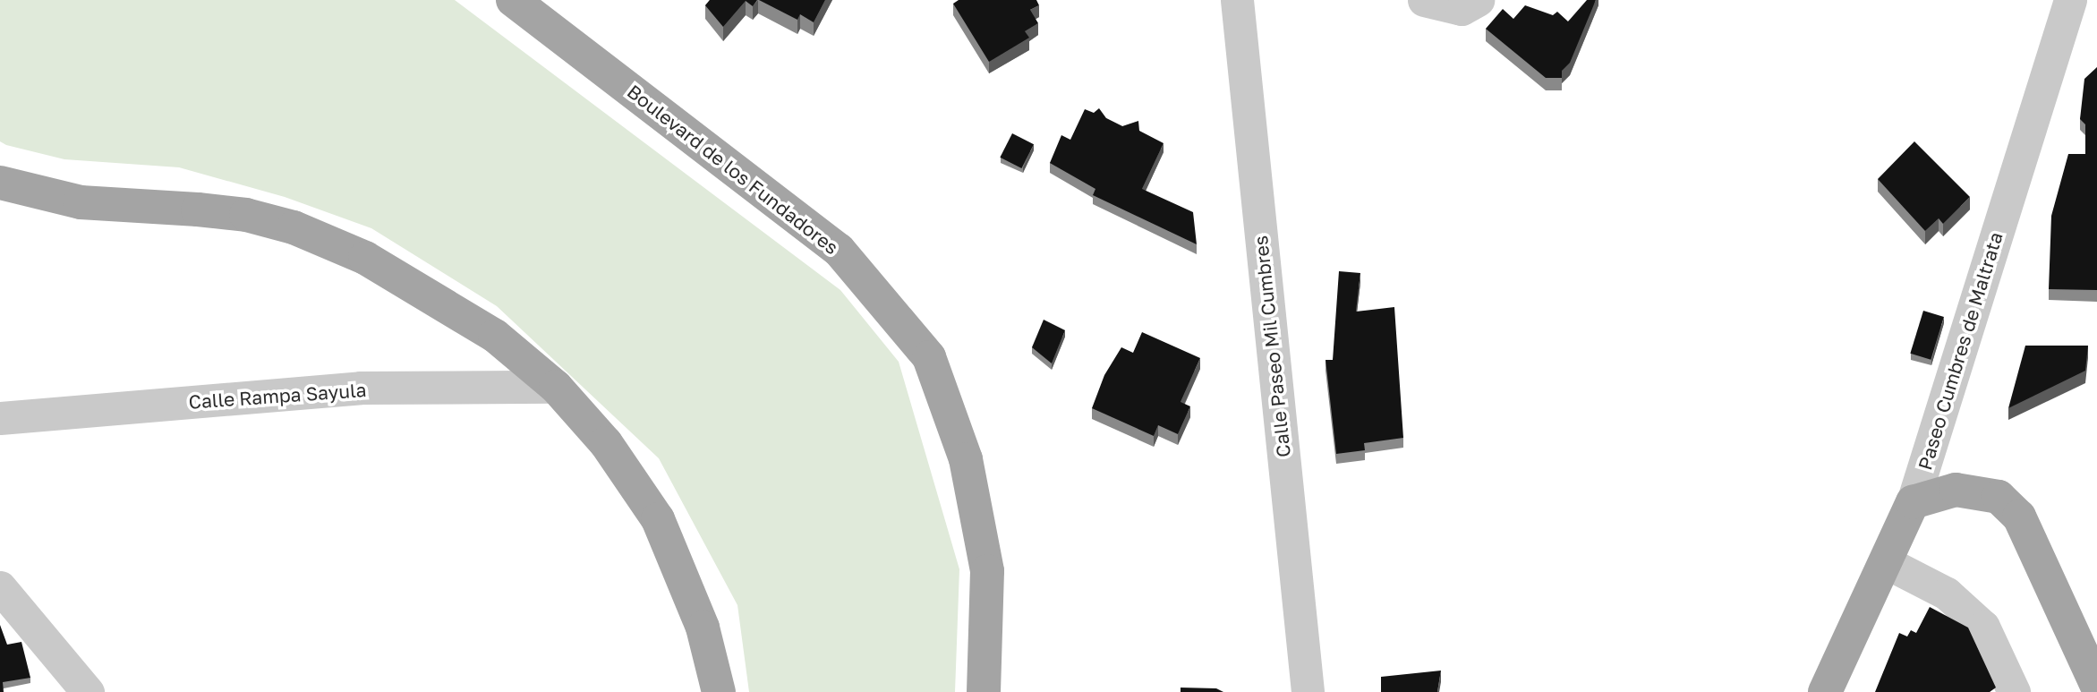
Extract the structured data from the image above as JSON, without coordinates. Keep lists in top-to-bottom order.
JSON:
{
  "streets": {
    "main road": ["Boulevard de los Fundadores", "Paseo Cumbres de Maltrata"],
    "street": ["Calle Paseo Mil Cumbres", "Calle Rampa Sayula"]
  }
}
